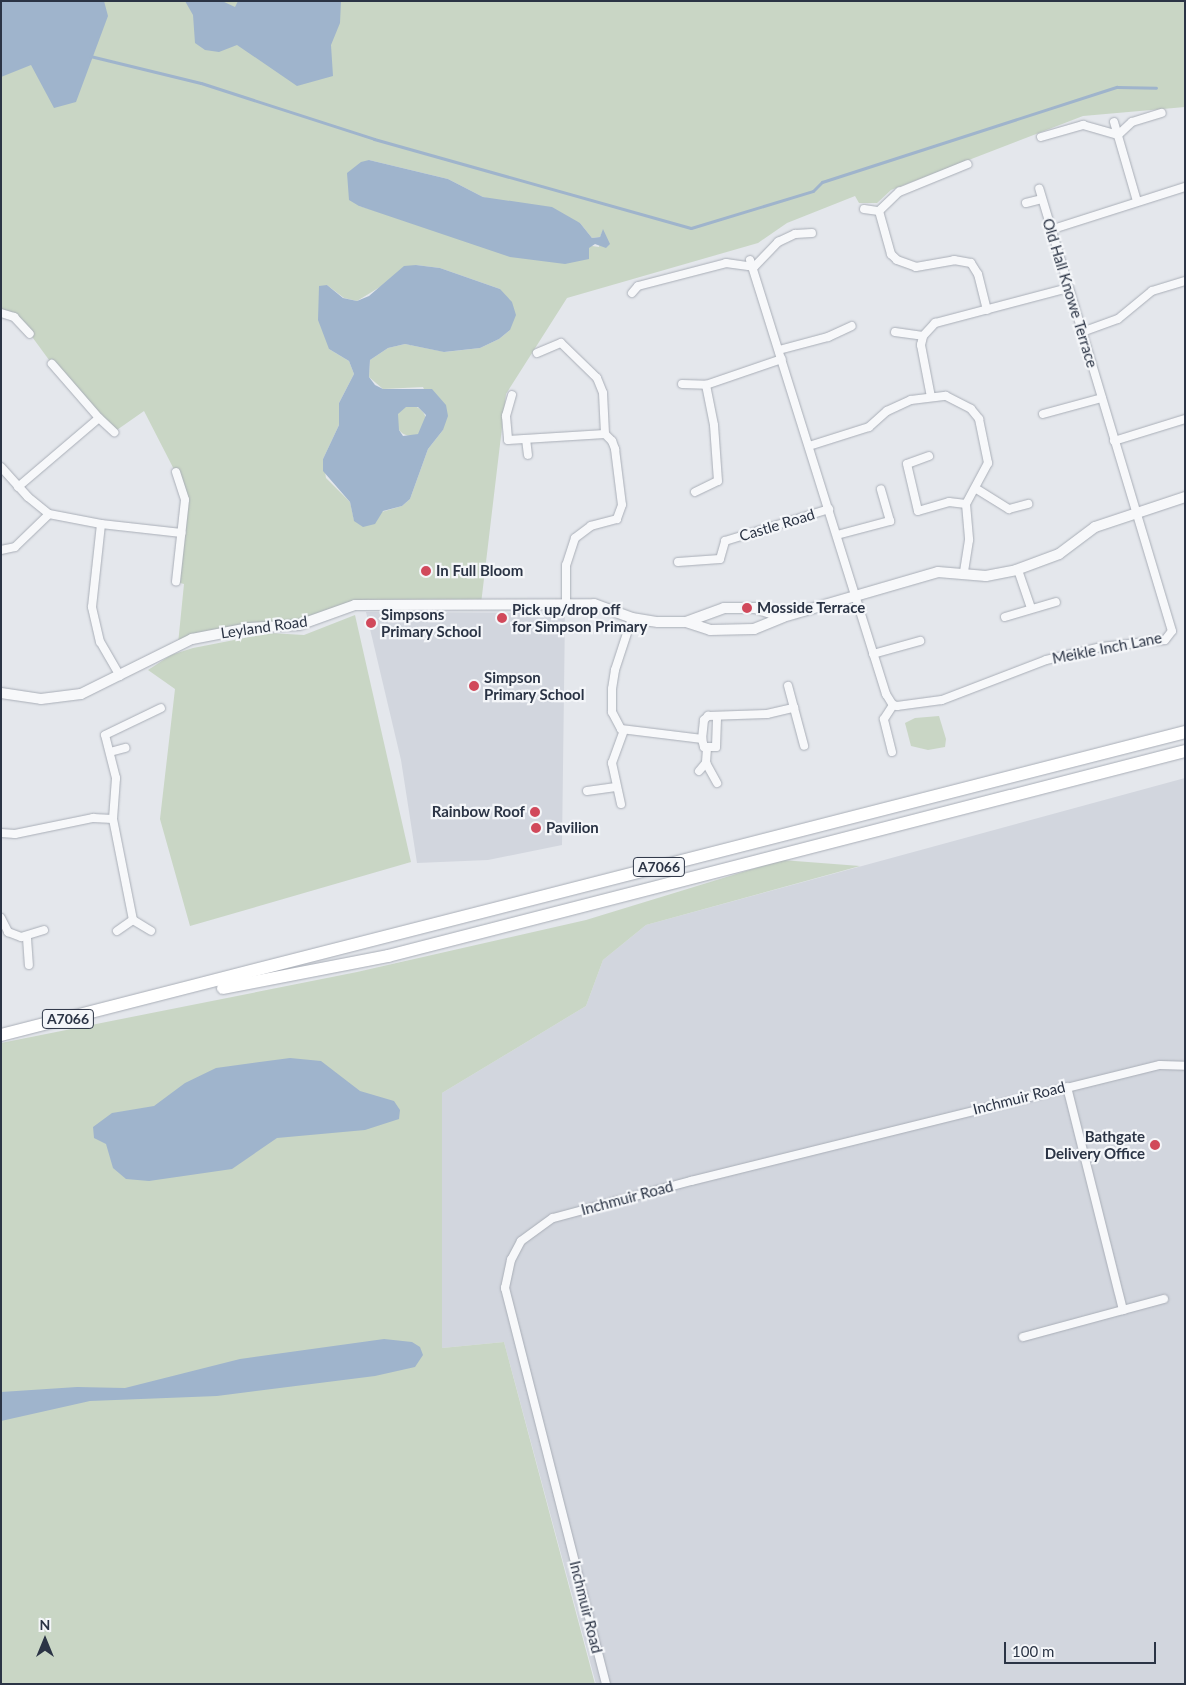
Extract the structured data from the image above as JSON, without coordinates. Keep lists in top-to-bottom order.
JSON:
{
  "streets": {
    "main road": ["A7066"],
    "street": [
      "Old Hall Knowe Terrace",
      "Castle Road",
      "Leyland Road",
      "Meikle Inch Lane",
      "Inchmuir Road"
    ]
  },
  "crossings": [
    ["Old Hall Knowe Terrace", "Leyland Road"],
    ["Old Hall Knowe Terrace", "Meikle Inch Lane"],
    ["Castle Road", "Leyland Road"],
    ["Leyland Road", "Meikle Inch Lane"]
  ],
  "places": [
    "In Full Bloom",
    "Mosside Terrace",
    "Pick up/drop off for Simpson Primary",
    "Simpsons Primary School",
    "Simpson Primary School",
    "Rainbow Roof",
    "Pavilion",
    "Bathgate Delivery Office"
  ],
  "scale_bar": "100 m",
  "north": "top"
}
